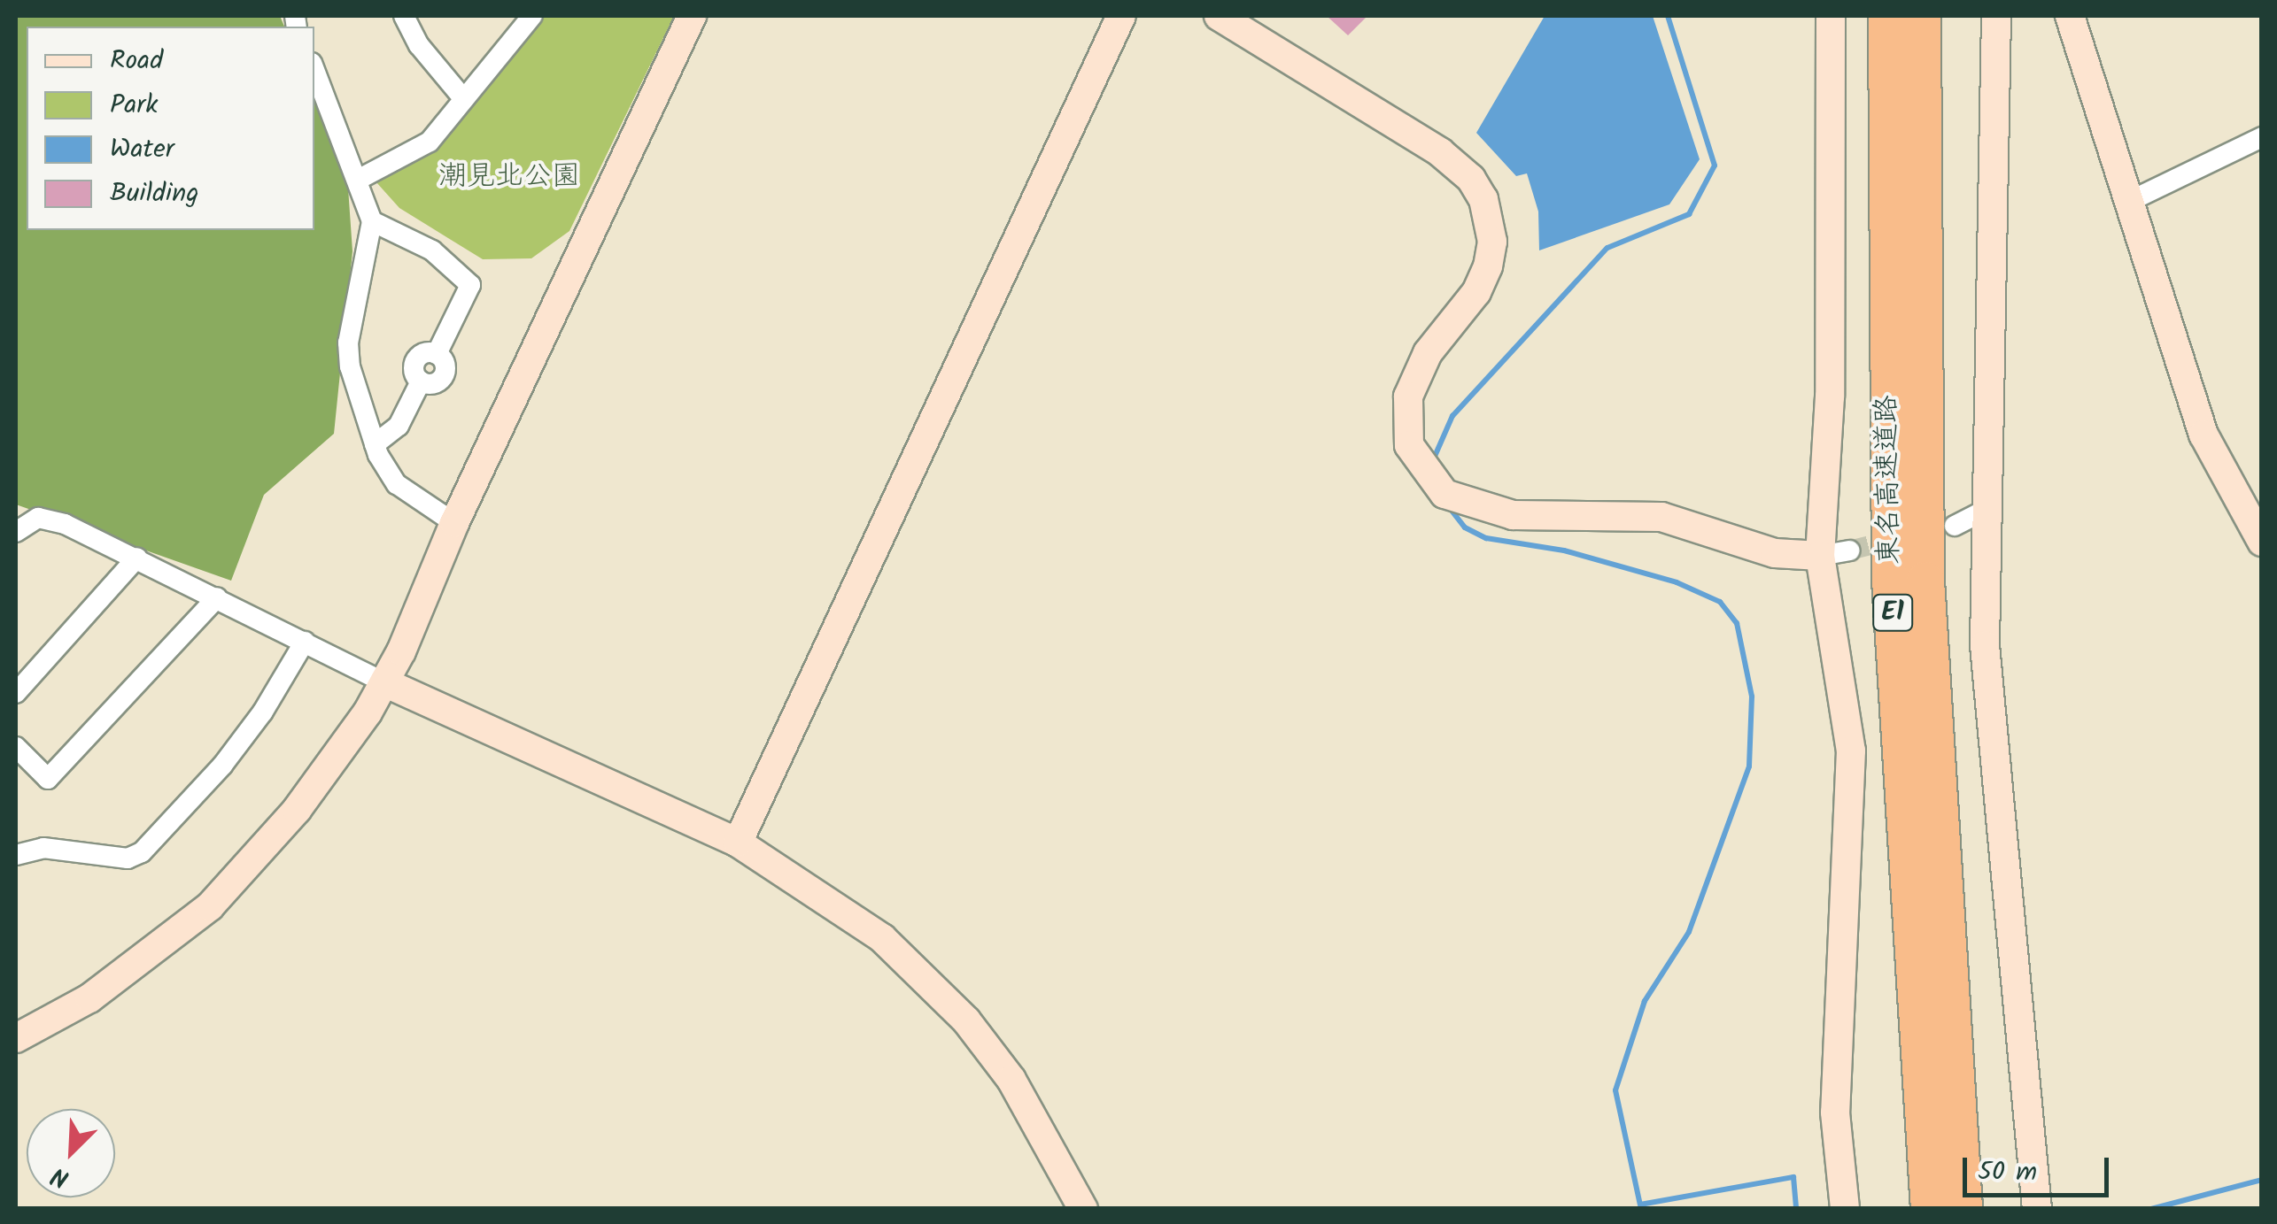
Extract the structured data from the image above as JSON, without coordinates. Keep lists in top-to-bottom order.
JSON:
{
  "streets": {
    "highway": ["東名高速道路", "E1"]
  },
  "parks": ["潮見北公園"],
  "legend": [
    "Road",
    "Park",
    "Water",
    "Building"
  ],
  "scale_bar": "50 m",
  "north": "bottom left"
}
